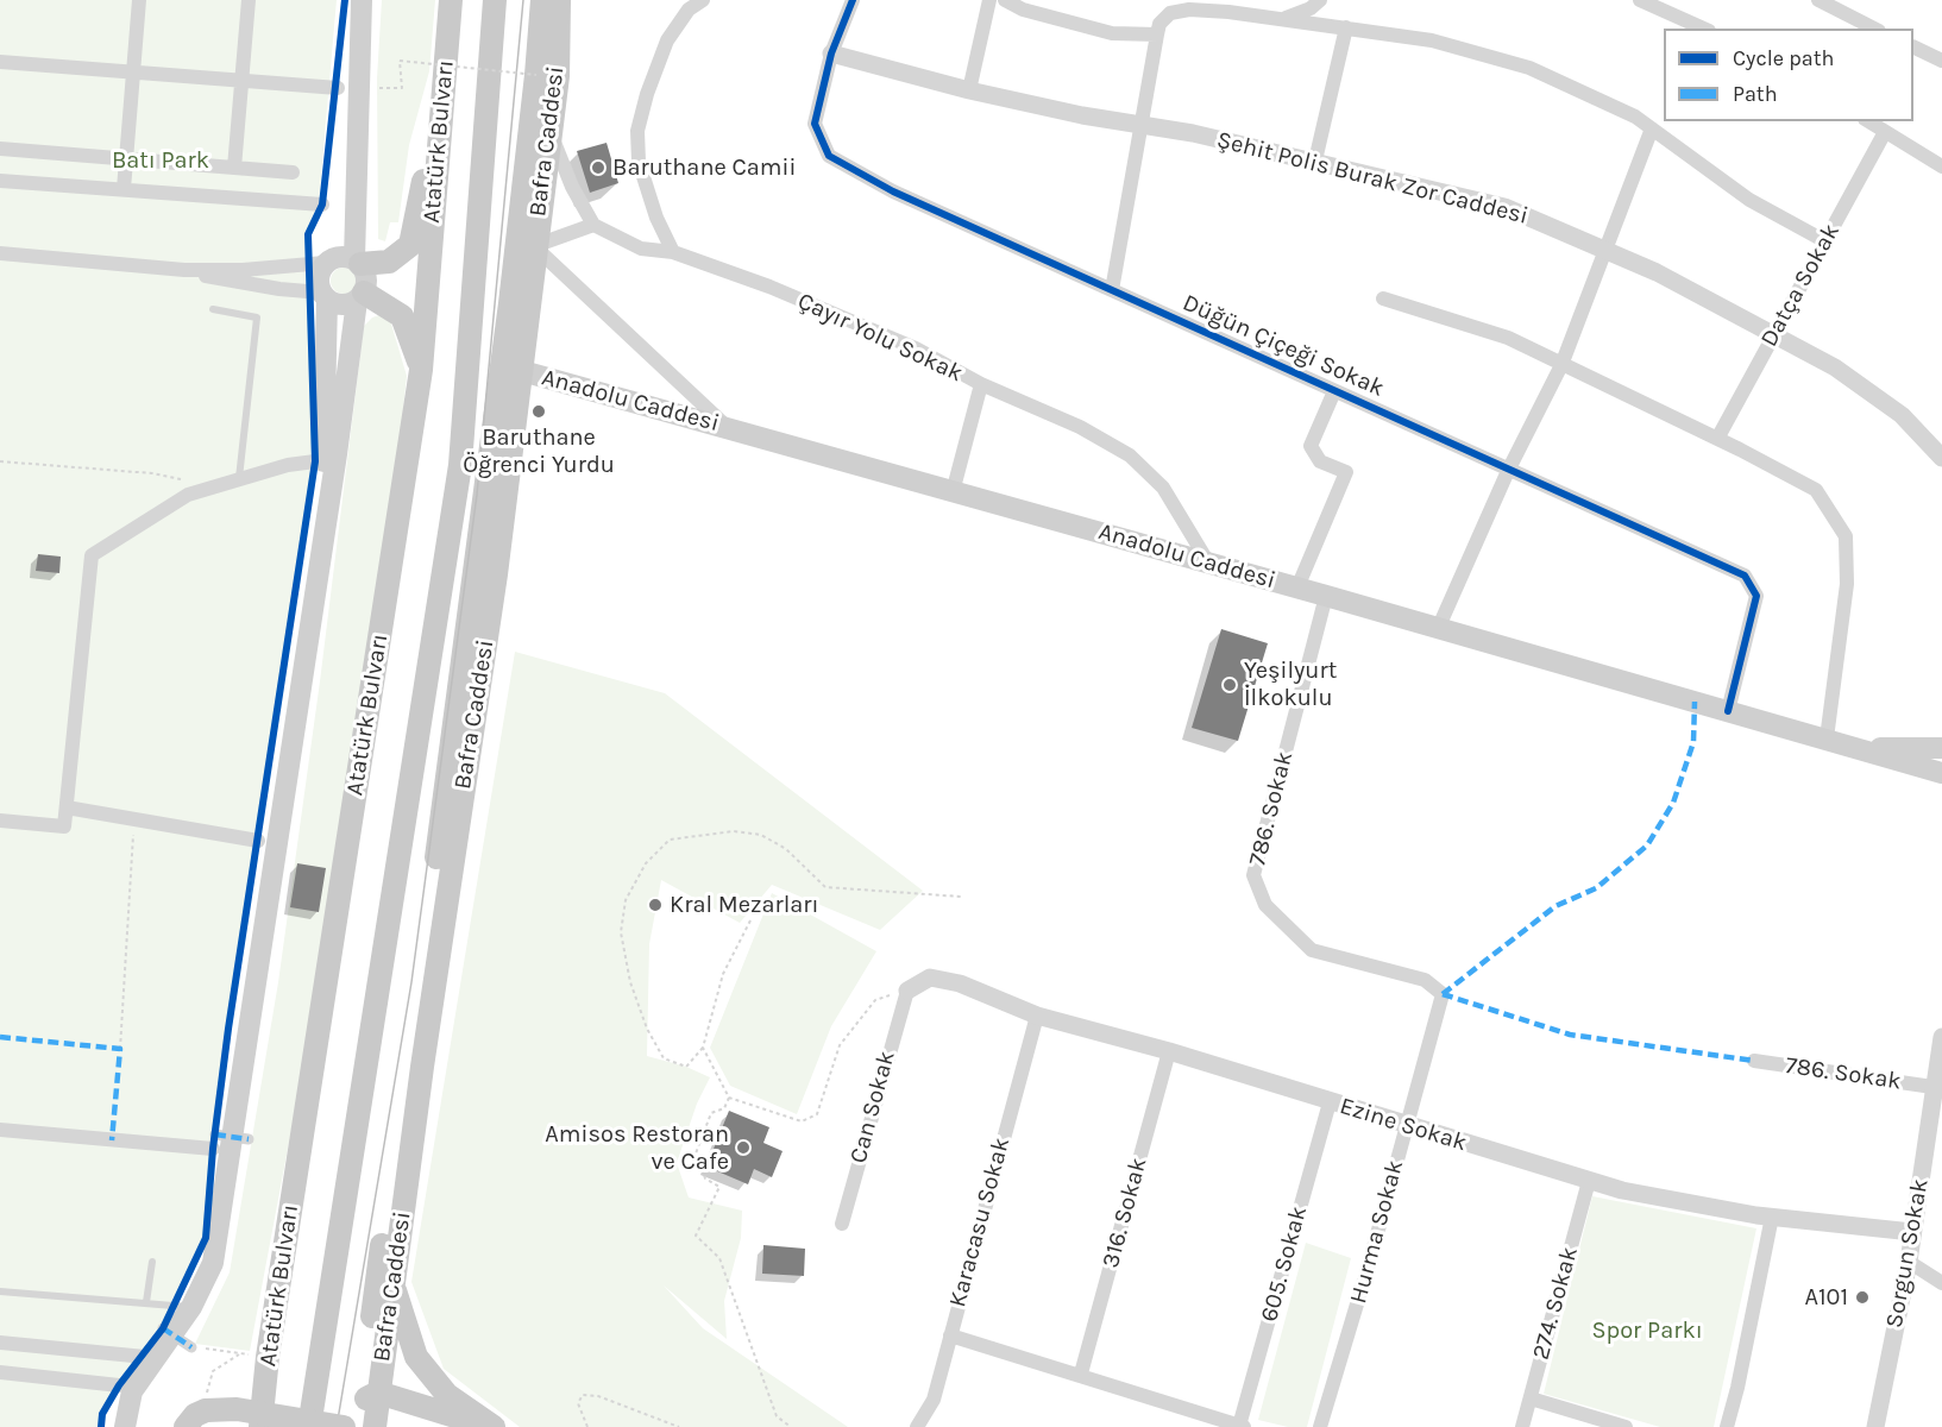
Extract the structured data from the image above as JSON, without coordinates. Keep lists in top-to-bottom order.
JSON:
{
  "streets": {
    "main road": ["Atatürk Bulvarı", "Bafra Caddesi", "Anadolu Caddesi"],
    "street": [
      "Şehit Polis Burak Zor Caddesi",
      "Datça Sokak",
      "Çayır Yolu Sokak",
      "Düğün Çiçeği Sokak",
      "786. Sokak",
      "Can Sokak",
      "Ezine Sokak",
      "316. Sokak",
      "Karacasu Sokak",
      "Hurma Sokak",
      "Sorgun Sokak",
      "605. Sokak",
      "274. Sokak"
    ]
  },
  "crossings": [
    ["Bafra Caddesi", "Anadolu Caddesi"],
    ["Şehit Polis Burak Zor Caddesi", "Datça Sokak"],
    ["Şehit Polis Burak Zor Caddesi", "Düğün Çiçeği Sokak"],
    ["Çayır Yolu Sokak", "Anadolu Caddesi"],
    ["Düğün Çiçeği Sokak", "Anadolu Caddesi"],
    ["Anadolu Caddesi", "786. Sokak"],
    ["786. Sokak", "Hurma Sokak"],
    ["786. Sokak", "Sorgun Sokak"],
    ["Can Sokak", "Ezine Sokak"],
    ["Ezine Sokak", "316. Sokak"],
    ["Ezine Sokak", "Karacasu Sokak"],
    ["Ezine Sokak", "Hurma Sokak"],
    ["Ezine Sokak", "Sorgun Sokak"],
    ["Ezine Sokak", "605. Sokak"],
    ["Ezine Sokak", "274. Sokak"]
  ],
  "parks": ["Batı Park", "Spor Parkı"],
  "places": [
    "Baruthane Camii",
    "Baruthane Öğrenci Yurdu",
    "Yeşilyurt İlkokulu",
    "Kral Mezarları",
    "Amisos Restoran ve Cafe",
    "A101"
  ],
  "legend": ["Cycle path", "Path"]
}
